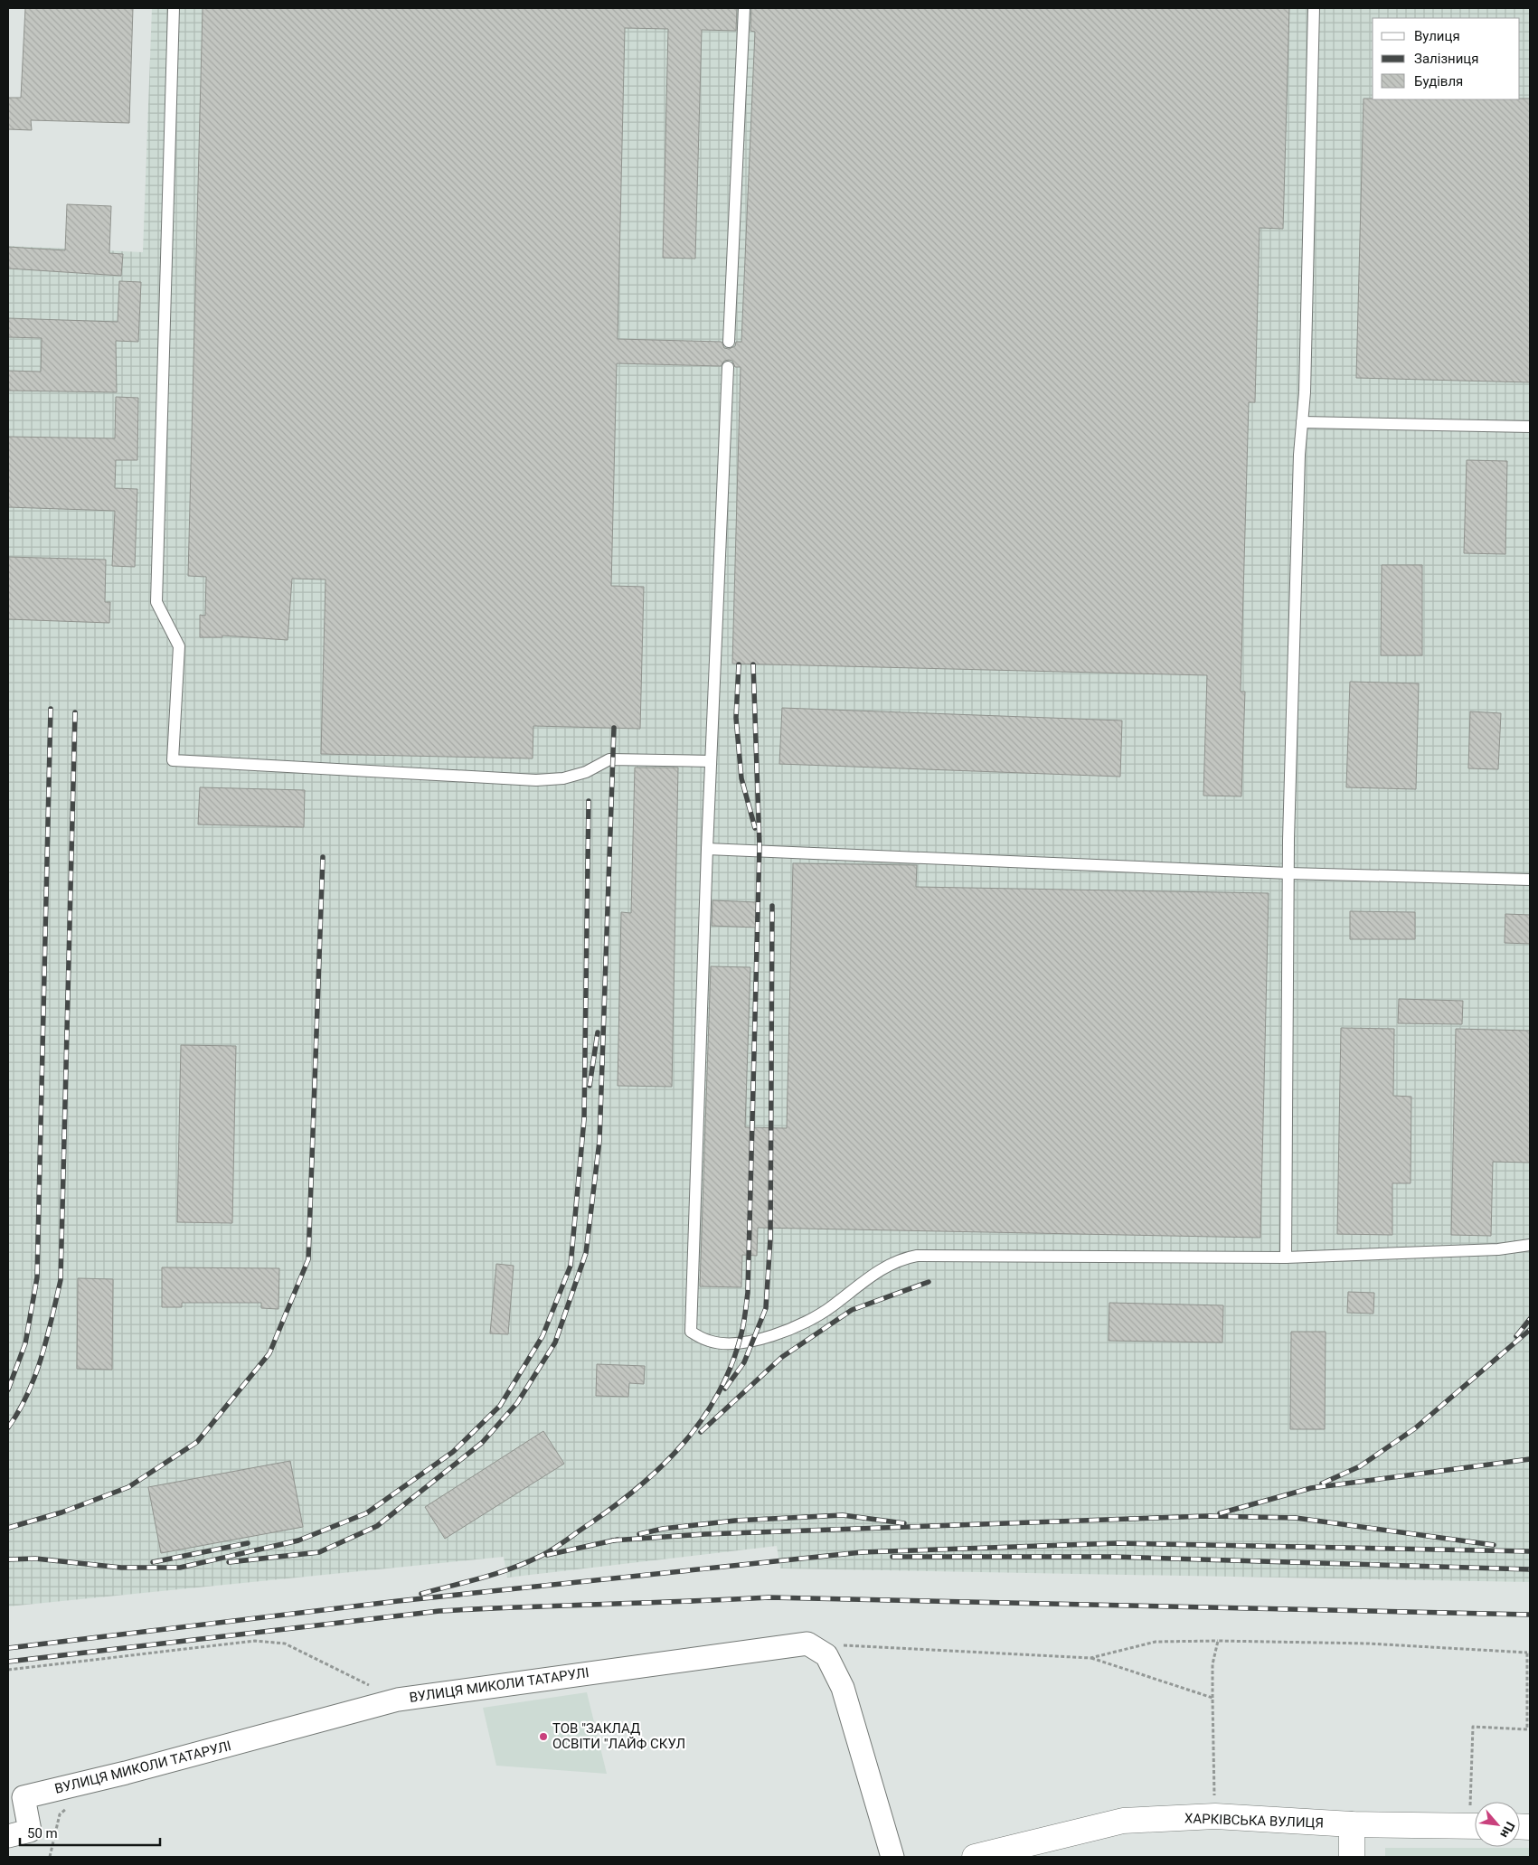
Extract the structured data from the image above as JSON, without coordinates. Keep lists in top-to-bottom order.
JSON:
{
  "streets": {
    "street": ["ВУЛИЦЯ МИКОЛИ ТАТАРУЛІ", "ХАРКІВСЬКА ВУЛИЦЯ"]
  },
  "places": ["ТОВ \"ЗАКЛАД ОСВІТИ \"ЛАЙФ СКУЛ"],
  "legend": ["Вулиця", "Залізниця", "Будівля"],
  "scale_bar": "50 m",
  "north": "bottom right"
}
